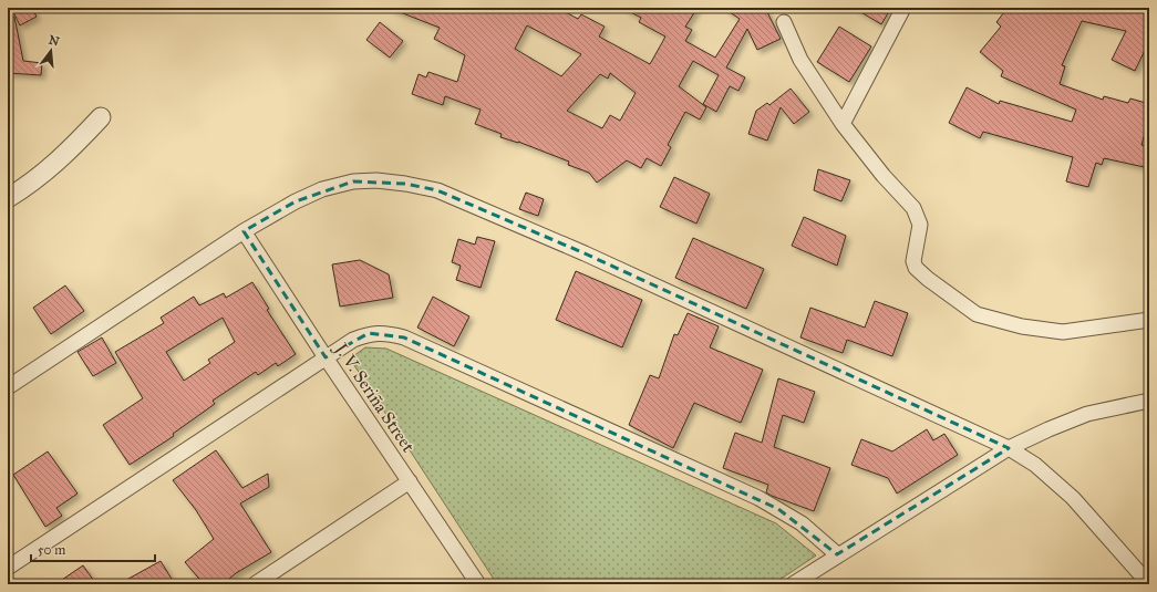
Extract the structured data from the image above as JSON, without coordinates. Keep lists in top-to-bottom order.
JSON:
{
  "streets": {
    "street": ["J. V. Seriña Street"]
  },
  "scale_bar": "50 m",
  "north": "top"
}
